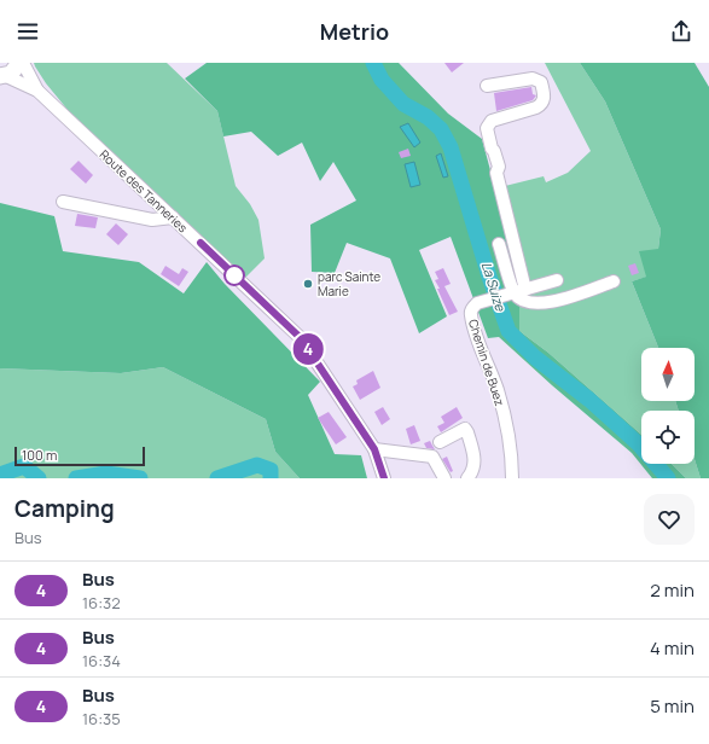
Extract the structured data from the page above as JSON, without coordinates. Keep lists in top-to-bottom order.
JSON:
{
  "streets": {
    "street": ["Route des Tanneries", "Chemin de Buez"]
  },
  "water": ["La Suize"],
  "places": ["parc Sainte Marie"],
  "lines": ["bus line 4"],
  "scale_bar": "100 m",
  "north": "top",
  "page": {
    "header": "Metrio",
    "on_map": "4",
    "scale": "100 m",
    "heading": ["Camping", "Bus"],
    "list": [
      {
        "mark": "4",
        "name": "Bus",
        "note": "16:32",
        "value": "2 min"
      },
      {
        "mark": "4",
        "name": "Bus",
        "note": "16:34",
        "value": "4 min"
      },
      {
        "mark": "4",
        "name": "Bus",
        "note": "16:35",
        "value": "5 min"
      }
    ]
  }
}
